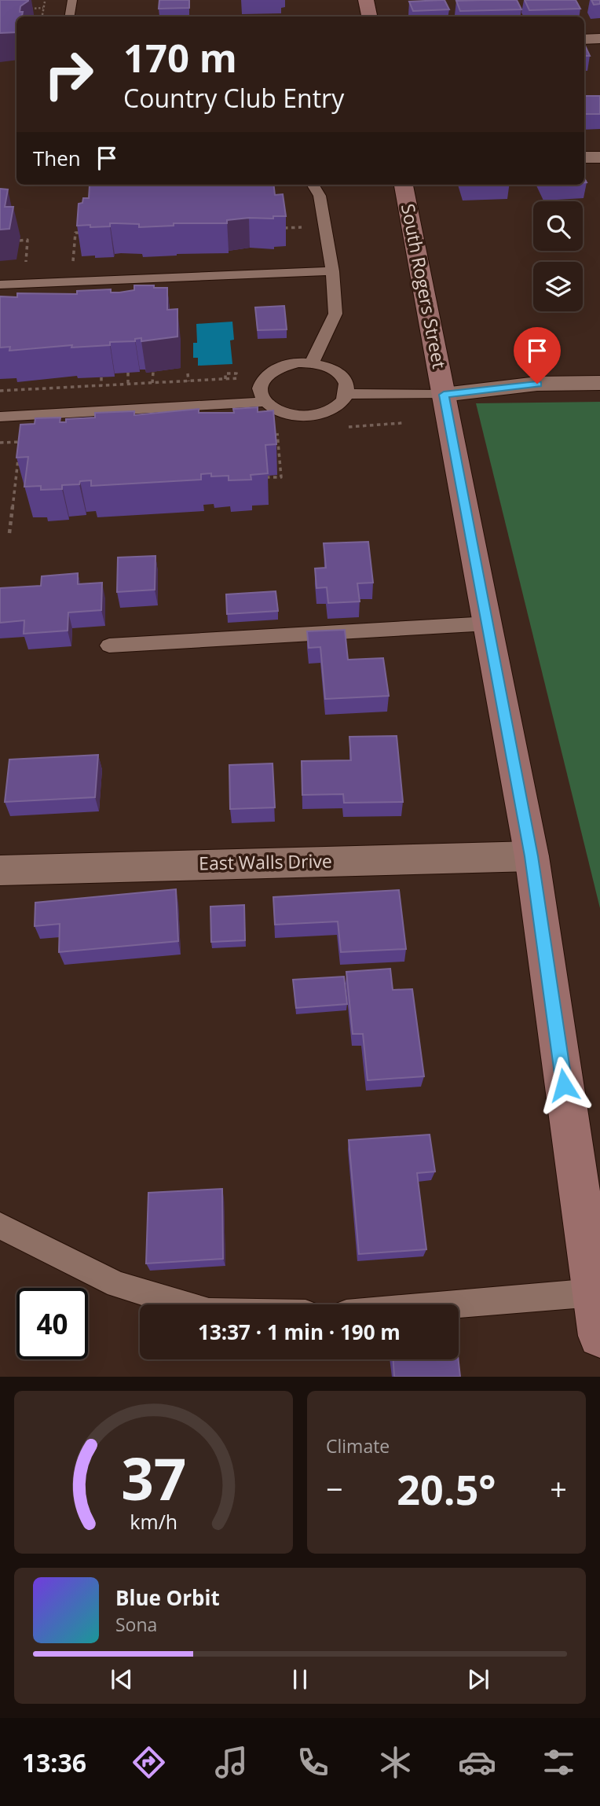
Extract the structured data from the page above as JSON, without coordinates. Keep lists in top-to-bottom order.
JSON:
{
  "streets": {
    "street": ["South Rogers Street", "East Walls Drive"]
  },
  "crossings": [
    ["South Rogers Street", "East Walls Drive"]
  ],
  "page": {
    "turn": ["170 m", "Country Club Entry"],
    "then": "Then",
    "limit": "40",
    "trip": "13:37 · 1 min · 190 m",
    "tile": "Climate",
    "heat": ["−", "20.5°", "+"],
    "song": ["Blue Orbit", "Sona"],
    "tabs": "13:36",
    "gauge": ["37", "km/h"]
  }
}
